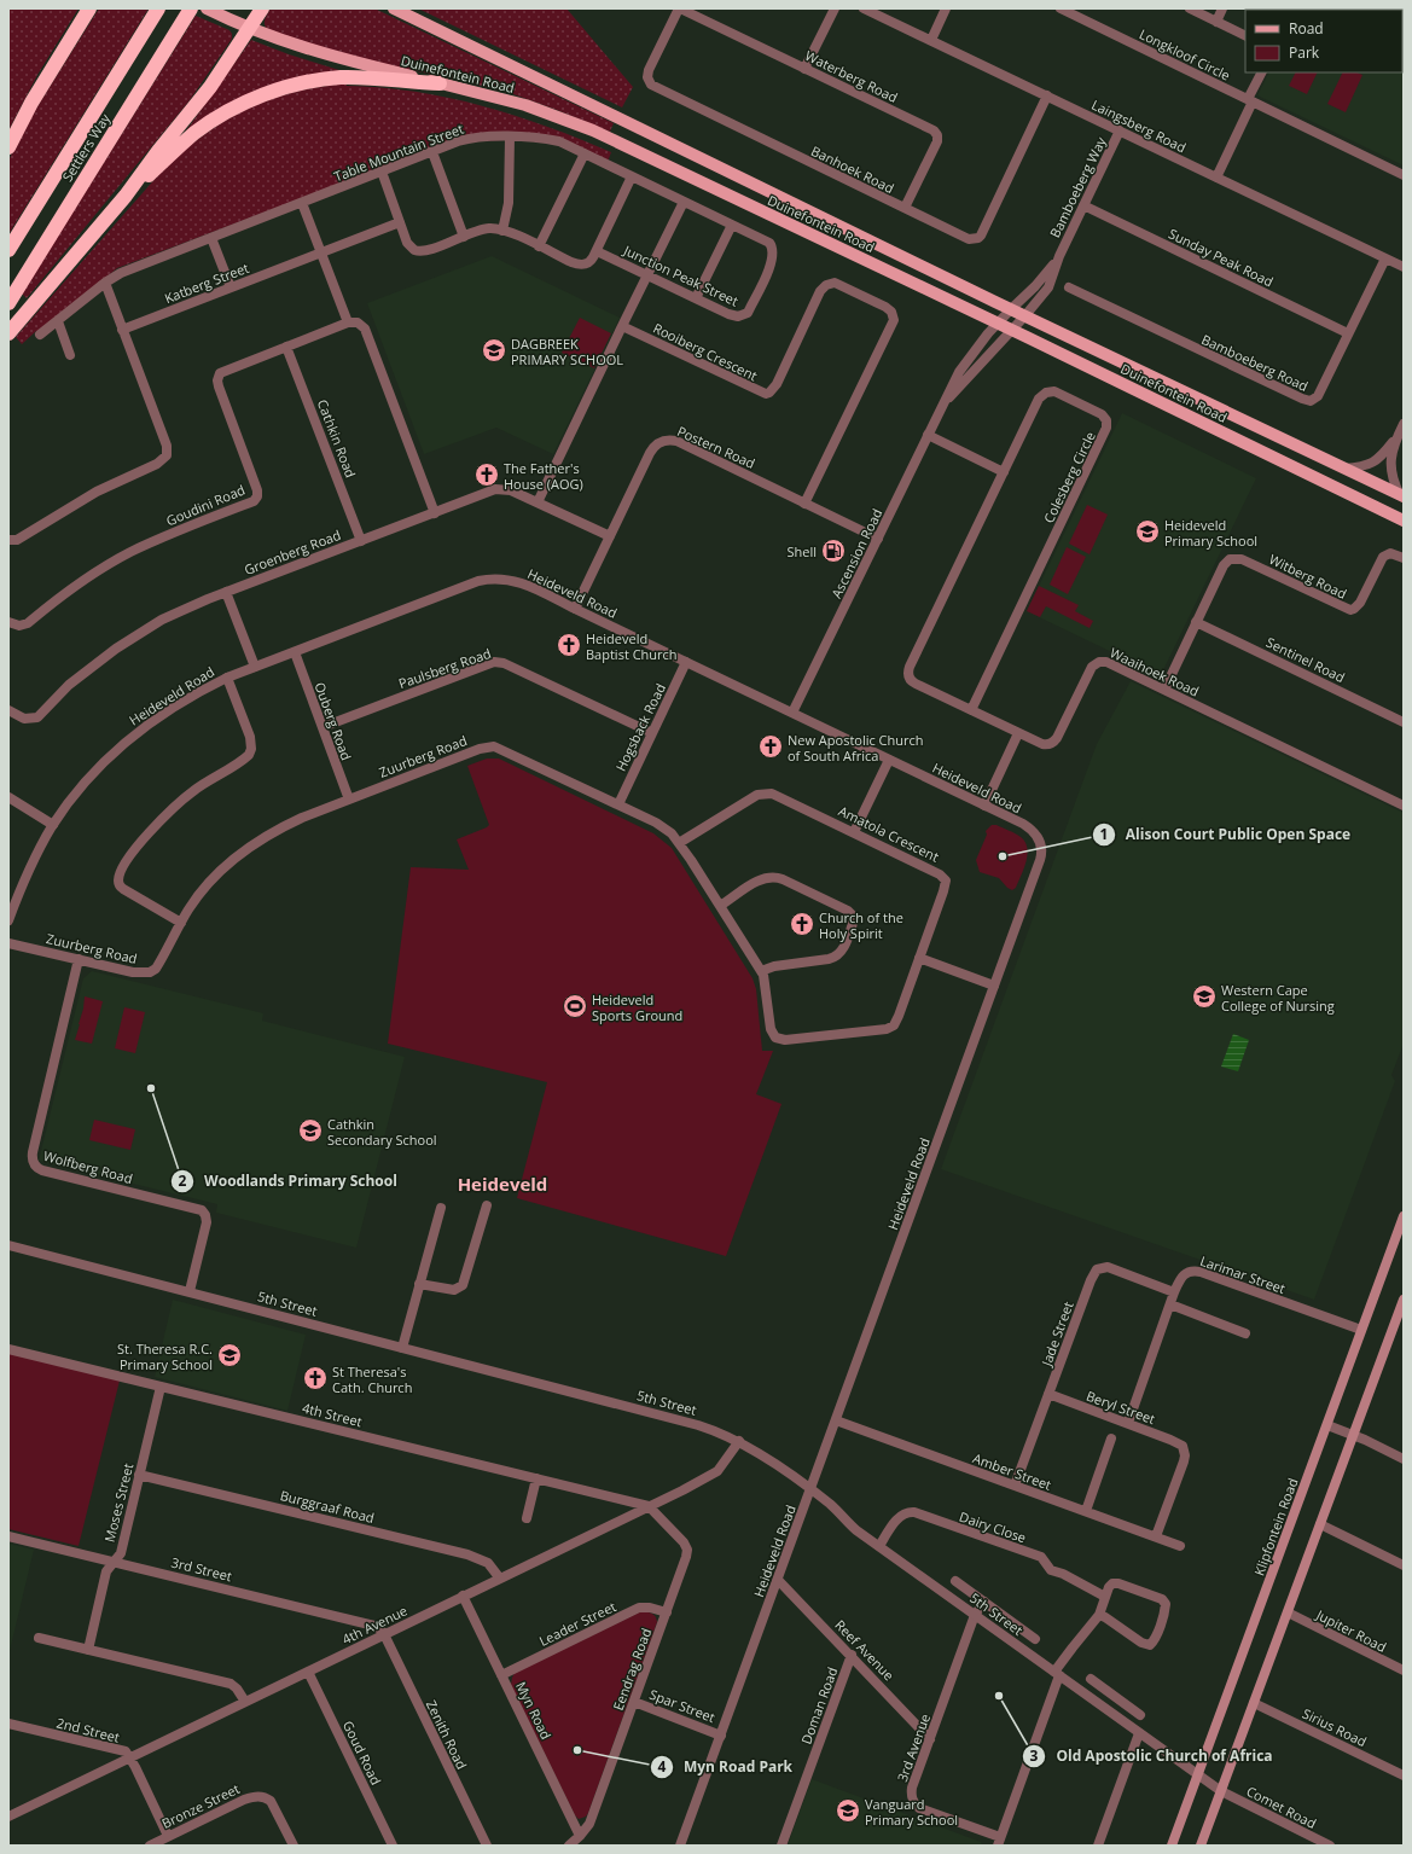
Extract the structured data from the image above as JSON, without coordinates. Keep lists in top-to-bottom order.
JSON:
{
  "streets": {
    "highway": ["Settlers Way"],
    "main road": ["Duinefontein Road", "Klipfontein Road"],
    "street": [
      "Longkloof Circle",
      "Waterberg Road",
      "Laingsberg Road",
      "Table Mountain Street",
      "Banhoek Road",
      "Bamboeberg Way",
      "Sunday Peak Road",
      "Junction Peak Street",
      "Katberg Street",
      "Rooiberg Crescent",
      "Bamboeberg Road",
      "Cathkin Road",
      "Postern Road",
      "Colesberg Circle",
      "Goudini Road",
      "Groenberg Road",
      "Ascension Road",
      "Witberg Road",
      "Heideveld Road",
      "Sentinel Road",
      "Paulsberg Road",
      "Waaihoek Road",
      "Ouberg Road",
      "Hogsback Road",
      "Zuurberg Road",
      "Amatola Crescent",
      "Wolfberg Road",
      "Larimar Street",
      "5th Street",
      "Jade Street",
      "Beryl Street",
      "4th Street",
      "Amber Street",
      "Moses Street",
      "Burggraaf Road",
      "Dairy Close",
      "3rd Street",
      "Leader Street",
      "4th Avenue",
      "Jupiter Road",
      "Reef Avenue",
      "Eendrag Road",
      "Spar Street",
      "Doman Road",
      "Myn Road",
      "Sirius Road",
      "2nd Street",
      "Zenith Road",
      "3rd Avenue",
      "Goud Road",
      "Bronze Street",
      "Comet Road"
    ]
  },
  "crossings": [
    ["Duinefontein Road", "Bamboeberg Way"],
    ["Duinefontein Road", "Ascension Road"],
    ["Waterberg Road", "Banhoek Road"],
    ["Laingsberg Road", "Banhoek Road"],
    ["Laingsberg Road", "Bamboeberg Way"],
    ["Laingsberg Road", "Bamboeberg Road"],
    ["Table Mountain Street", "Junction Peak Street"],
    ["Bamboeberg Way", "Sunday Peak Road"],
    ["Bamboeberg Way", "Ascension Road"],
    ["Sunday Peak Road", "Bamboeberg Road"],
    ["Rooiberg Crescent", "Postern Road"],
    ["Cathkin Road", "Goudini Road"],
    ["Cathkin Road", "Groenberg Road"],
    ["Postern Road", "Groenberg Road"],
    ["Postern Road", "Ascension Road"],
    ["Postern Road", "Heideveld Road"],
    ["Colesberg Circle", "Waaihoek Road"],
    ["Ascension Road", "Heideveld Road"],
    ["Witberg Road", "Sentinel Road"],
    ["Witberg Road", "Waaihoek Road"],
    ["Heideveld Road", "Ouberg Road"],
    ["Heideveld Road", "Hogsback Road"],
    ["Heideveld Road", "5th Street"],
    ["Heideveld Road", "Amber Street"],
    ["Heideveld Road", "Reef Avenue"],
    ["Heideveld Road", "Spar Street"],
    ["Paulsberg Road", "Ouberg Road"],
    ["Paulsberg Road", "Hogsback Road"],
    ["Ouberg Road", "Zuurberg Road"],
    ["Hogsback Road", "Zuurberg Road"],
    ["Zuurberg Road", "Amatola Crescent"],
    ["Zuurberg Road", "Wolfberg Road"],
    ["Wolfberg Road", "5th Street"],
    ["Larimar Street", "Jade Street"],
    ["Larimar Street", "Beryl Street"],
    ["Larimar Street", "Klipfontein Road"],
    ["5th Street", "Dairy Close"],
    ["5th Street", "Klipfontein Road"],
    ["5th Street", "4th Avenue"],
    ["5th Street", "3rd Avenue"],
    ["5th Street", "Comet Road"],
    ["Jade Street", "Beryl Street"],
    ["Jade Street", "Amber Street"],
    ["Beryl Street", "Amber Street"],
    ["4th Street", "Moses Street"],
    ["4th Street", "4th Avenue"],
    ["4th Street", "Eendrag Road"],
    ["Moses Street", "Burggraaf Road"],
    ["Moses Street", "3rd Street"],
    ["Burggraaf Road", "4th Avenue"],
    ["3rd Street", "4th Avenue"],
    ["3rd Street", "Zenith Road"],
    ["Leader Street", "Eendrag Road"],
    ["Leader Street", "Myn Road"],
    ["4th Avenue", "Eendrag Road"],
    ["4th Avenue", "Myn Road"],
    ["4th Avenue", "2nd Street"],
    ["4th Avenue", "Zenith Road"],
    ["4th Avenue", "Goud Road"],
    ["Reef Avenue", "Doman Road"],
    ["Reef Avenue", "3rd Avenue"],
    ["Eendrag Road", "Spar Street"],
    ["Eendrag Road", "Myn Road"],
    ["2nd Street", "Bronze Street"]
  ],
  "districts": ["Heideveld"],
  "places": {
    "school or university": [
      "DAGBREEK PRIMARY SCHOOL",
      "Heideveld Primary School",
      "Western Cape College of Nursing",
      "Cathkin Secondary School",
      "St. Theresa R.C. Primary School",
      "Vanguard Primary School"
    ],
    "church": [
      "The Father's House (AOG)",
      "Heideveld Baptist Church",
      "New Apostolic Church of South Africa",
      "Church of the Holy Spirit",
      "St Theresa's Cath. Church"
    ],
    "fuel station": ["Shell"],
    "other": [
      "Alison Court Public Open Space",
      "Woodlands Primary School",
      "Old Apostolic Church of Africa",
      "Myn Road Park"
    ],
    "sports": ["Heideveld Sports Ground"]
  },
  "legend": ["Road", "Park"]
}
